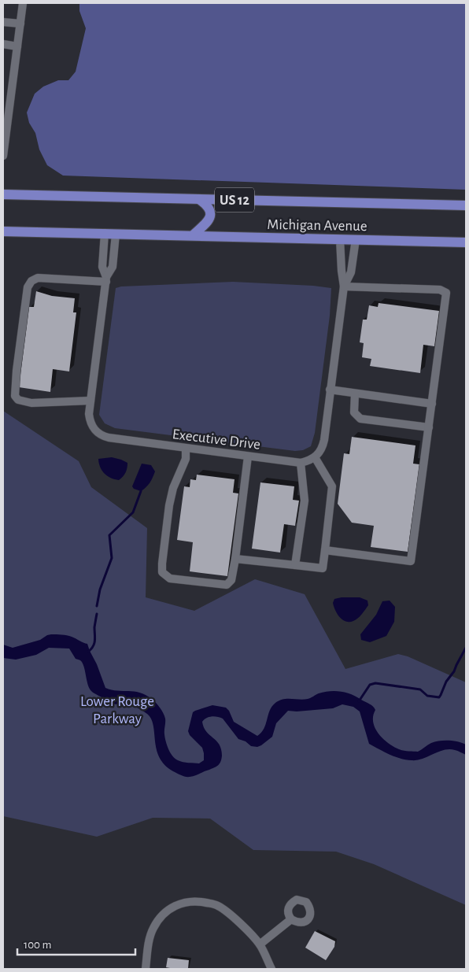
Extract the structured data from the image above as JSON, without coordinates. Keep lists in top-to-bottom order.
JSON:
{
  "streets": {
    "main road": ["US 12", "Michigan Avenue"],
    "street": ["Executive Drive"]
  },
  "crossings": [
    ["Michigan Avenue", "Executive Drive"]
  ],
  "parks": ["Lower Rouge Parkway"],
  "scale_bar": "100 m"
}
